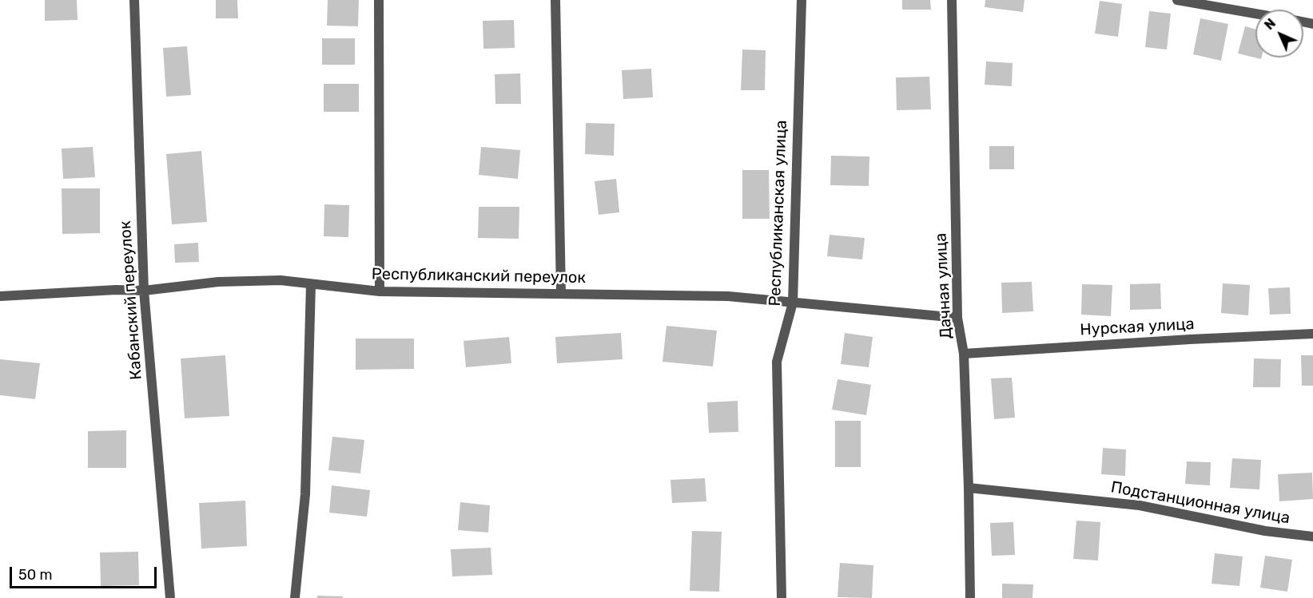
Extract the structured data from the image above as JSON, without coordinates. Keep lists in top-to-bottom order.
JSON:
{
  "streets": {
    "street": [
      "Республиканская улица",
      "Республиканский переулок",
      "Дачная улица",
      "Кабанский переулок",
      "Нурская улица",
      "Подстанционная улица"
    ]
  },
  "crossings": [
    ["Республиканская улица", "Республиканский переулок"],
    ["Республиканский переулок", "Дачная улица"],
    ["Республиканский переулок", "Кабанский переулок"],
    ["Дачная улица", "Нурская улица"],
    ["Дачная улица", "Подстанционная улица"]
  ],
  "scale_bar": "50 m",
  "north": "top left"
}
